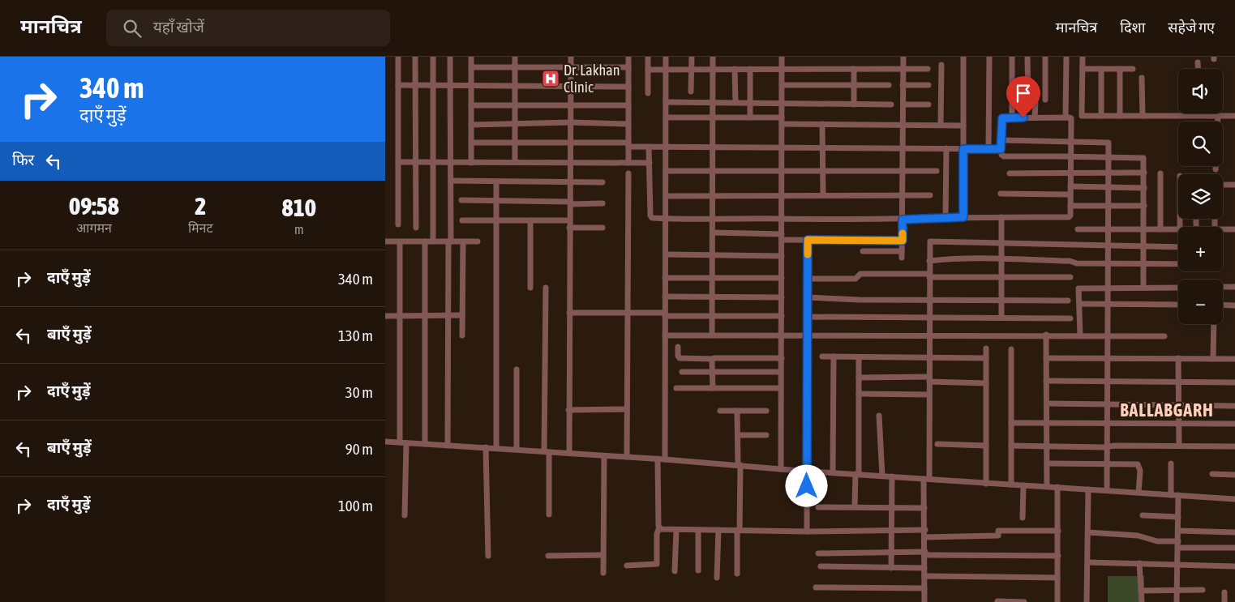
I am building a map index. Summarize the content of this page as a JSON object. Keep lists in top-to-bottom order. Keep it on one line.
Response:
{"districts":["BALLABGARH"],"places":{"hospital":["Dr. Lakhan Clinic"]},"page":{"header":"मानचित्र","search":"यहाँ खोजें","nav":["मानचित्र","दिशा","सहेजे गए"],"turn":["340 m","दाएँ मुड़ें"],"map_buttons":["+","−"],"then":"फिर","eta":["09:58","आगमन","2","मिनट","810","m"],"list":[{"name":"दाएँ मुड़ें","value":"340 m"},{"name":"बाएँ मुड़ें","value":"130 m"},{"name":"दाएँ मुड़ें","value":"30 m"},{"name":"बाएँ मुड़ें","value":"90 m"},{"name":"दाएँ मुड़ें","value":"100 m"}]}}
